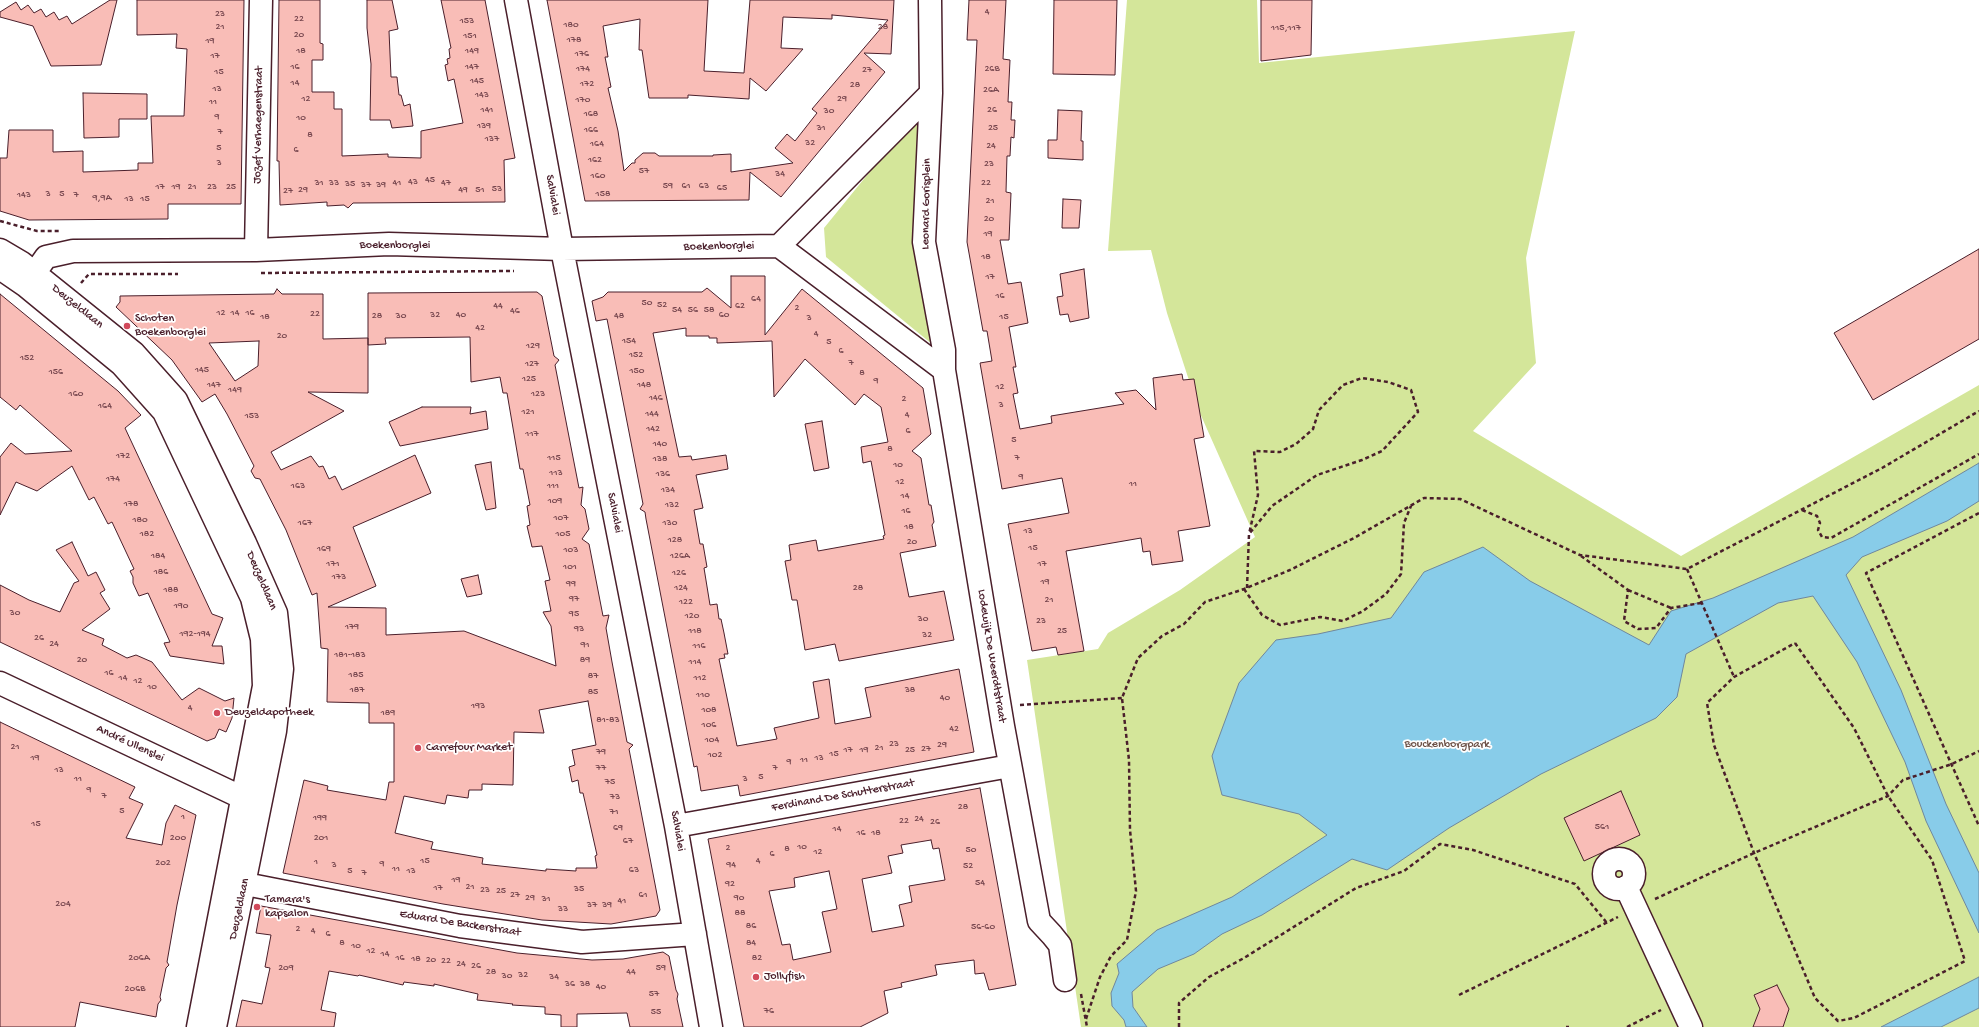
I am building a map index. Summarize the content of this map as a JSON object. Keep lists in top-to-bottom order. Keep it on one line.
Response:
{"streets":{"street":["Jozef Verhaegenstraat","Salvialei","Leonard Gorisplein","Boekenborglei","Deuzeldlaan","Lodewijk De Weerdtstraat","André Ullenslei","Ferdinand De Schutterstraat","Eduard De Backerstraat"]},"crossings":[["Jozef Verhaegenstraat","Boekenborglei"],["Salvialei","Boekenborglei"],["Salvialei","Ferdinand De Schutterstraat"],["Salvialei","Eduard De Backerstraat"],["Leonard Gorisplein","Lodewijk De Weerdtstraat"],["Boekenborglei","Deuzeldlaan"],["Deuzeldlaan","André Ullenslei"],["Deuzeldlaan","Eduard De Backerstraat"],["Lodewijk De Weerdtstraat","Ferdinand De Schutterstraat"]],"parks":["Bouckenborgpark"],"places":["Schoten Boekenborglei","Deuzeldapotheek","Carrefour Market","Tamara's kapsalon","Jollyfish"],"house_numbers":["4","23","22","153","180","21","28","115,117","20","151","178","19","18","149","176","17","16","147","174","26B","27","15","145","14","172","28","13","26A","143","12","29","170","11","141","26","30","168","9","10","139","31","25","166","7","8","137","32","164","24","5","6","162","3","23","57","34","160","45","43","31","33","41","47","22","35","37","39","59","61","63","17","19","21","23","25","65","53","29","49","51","27","3","5","158","143","7","9,9A","13","15","21","20","19","18","17","16","64","50","52","44","62","2","54","56","58","46","12","14","16","22","32","40","60","28","30","48","18","15","3","42","4","20","154","5","129","6","152","152","7","127","145","150","156","8","125","9","147","148","12","149","160","123","146","2","3","164","121","144","4","153","142","6","117","5","140","8","172","115","7","138","10","113","136","9","174","12","11","163","111","134","14","109","178","132","16","107","180","167","130","18","13","182","105","128","20","15","169","103","184","126A","171","17","101","186","126","173","19","99","124","28","188","97","21","122","190","30","95","120","30","23","179","93","118","25","192-194","32","26","24","91","116","181-183","20","89","114","16","185","87","14","112","12","10","187","38","85","110","40","193","4","108","189","81-83","106","42","104","23","29","21","21","27","17","19","25","79","15","102","19","13","11","9","77","7","13","5","11","3","75","9","7","73","28","5","71","1","199","24","22","26","15","561","69","14","16","18","200","201","67","10","2","8","50","12","6","15","4","1","202","9","3","94","52","11","63","5","13","7","19","54","92","21","17","35","23","25","27","61","29","90","31","41","204","37","39","33","88","86","56-60","2","4","6","8","84","10","12","14","206A","16","82","18","20","22","24","26","209","59","28","44","32","30","34","36","38","40","206B","57","76","55"]}
